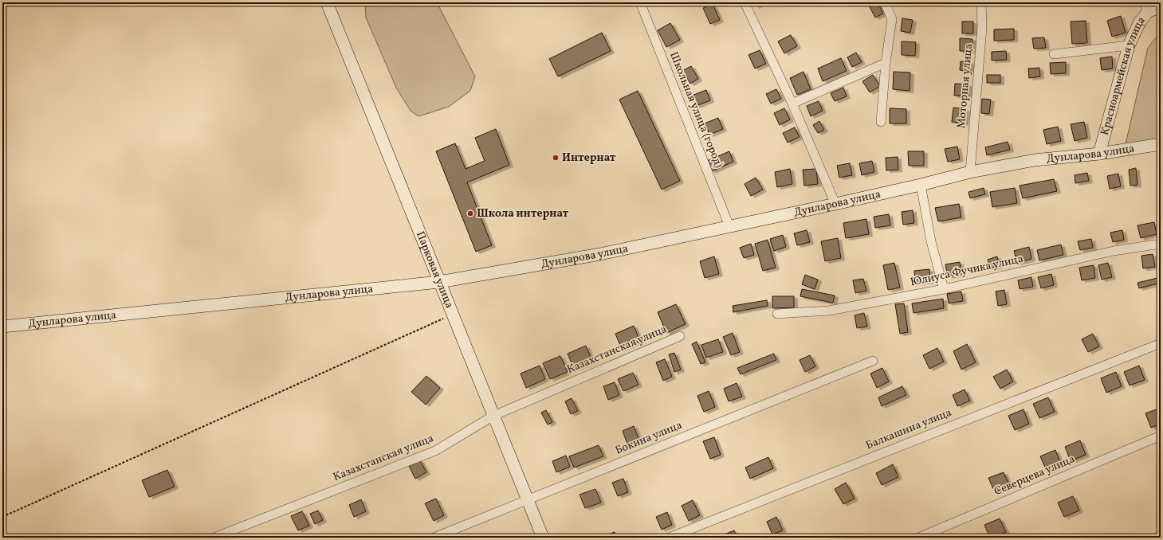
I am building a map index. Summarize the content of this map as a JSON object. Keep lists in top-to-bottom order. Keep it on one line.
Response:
{"streets":{"street":["Красноармейская улица","Моторная улица","Школьная улица (город)","Дунларова улица","Парковая улица","Юлиуса Фучика улица","Казахстанская улица","Балкашина улица","Бокина улица","Северцева улица"]},"crossings":[["Красноармейская улица","Дунларова улица"],["Моторная улица","Дунларова улица"],["Школьная улица (город)","Дунларова улица"],["Дунларова улица","Парковая улица"],["Парковая улица","Казахстанская улица"],["Парковая улица","Бокина улица"]],"places":["Интернат","Школа интернат"]}
